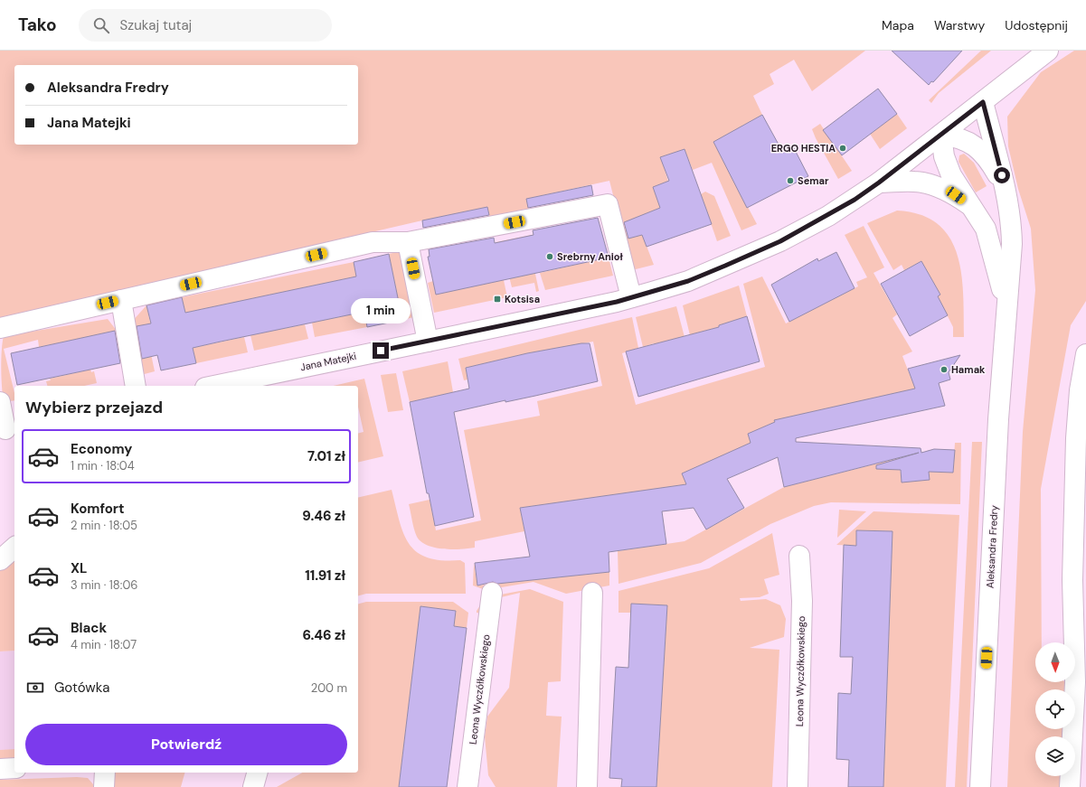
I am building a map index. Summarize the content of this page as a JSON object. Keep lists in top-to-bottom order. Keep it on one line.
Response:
{"streets":{"street":["Jana Matejki","Aleksandra Fredry","Leona Wyczółkowskiego"]},"crossings":[["Jana Matejki","Aleksandra Fredry"]],"places":{"other":["ERGO HESTIA","Semar","Srebrny Anioł","Hamak"],"transit":["Kotsisa"]},"north":"bottom","page":{"header":"Tako","search":"Szukaj tutaj","nav":["Mapa","Warstwy","Udostępnij"],"banner":["Aleksandra Fredry","Jana Matejki"],"bubble":"1 min","heading":"Wybierz przejazd","list":[{"name":"Economy","note":"1 min · 18:04","value":"7.01 zł"},{"name":"Komfort","note":"2 min · 18:05","value":"9.46 zł"},{"name":"XL","note":"3 min · 18:06","value":"11.91 zł"},{"name":"Black","note":"4 min · 18:07","value":"6.46 zł"}],"pay":["Gotówka","200 m"],"buttons":"Potwierdź"}}
